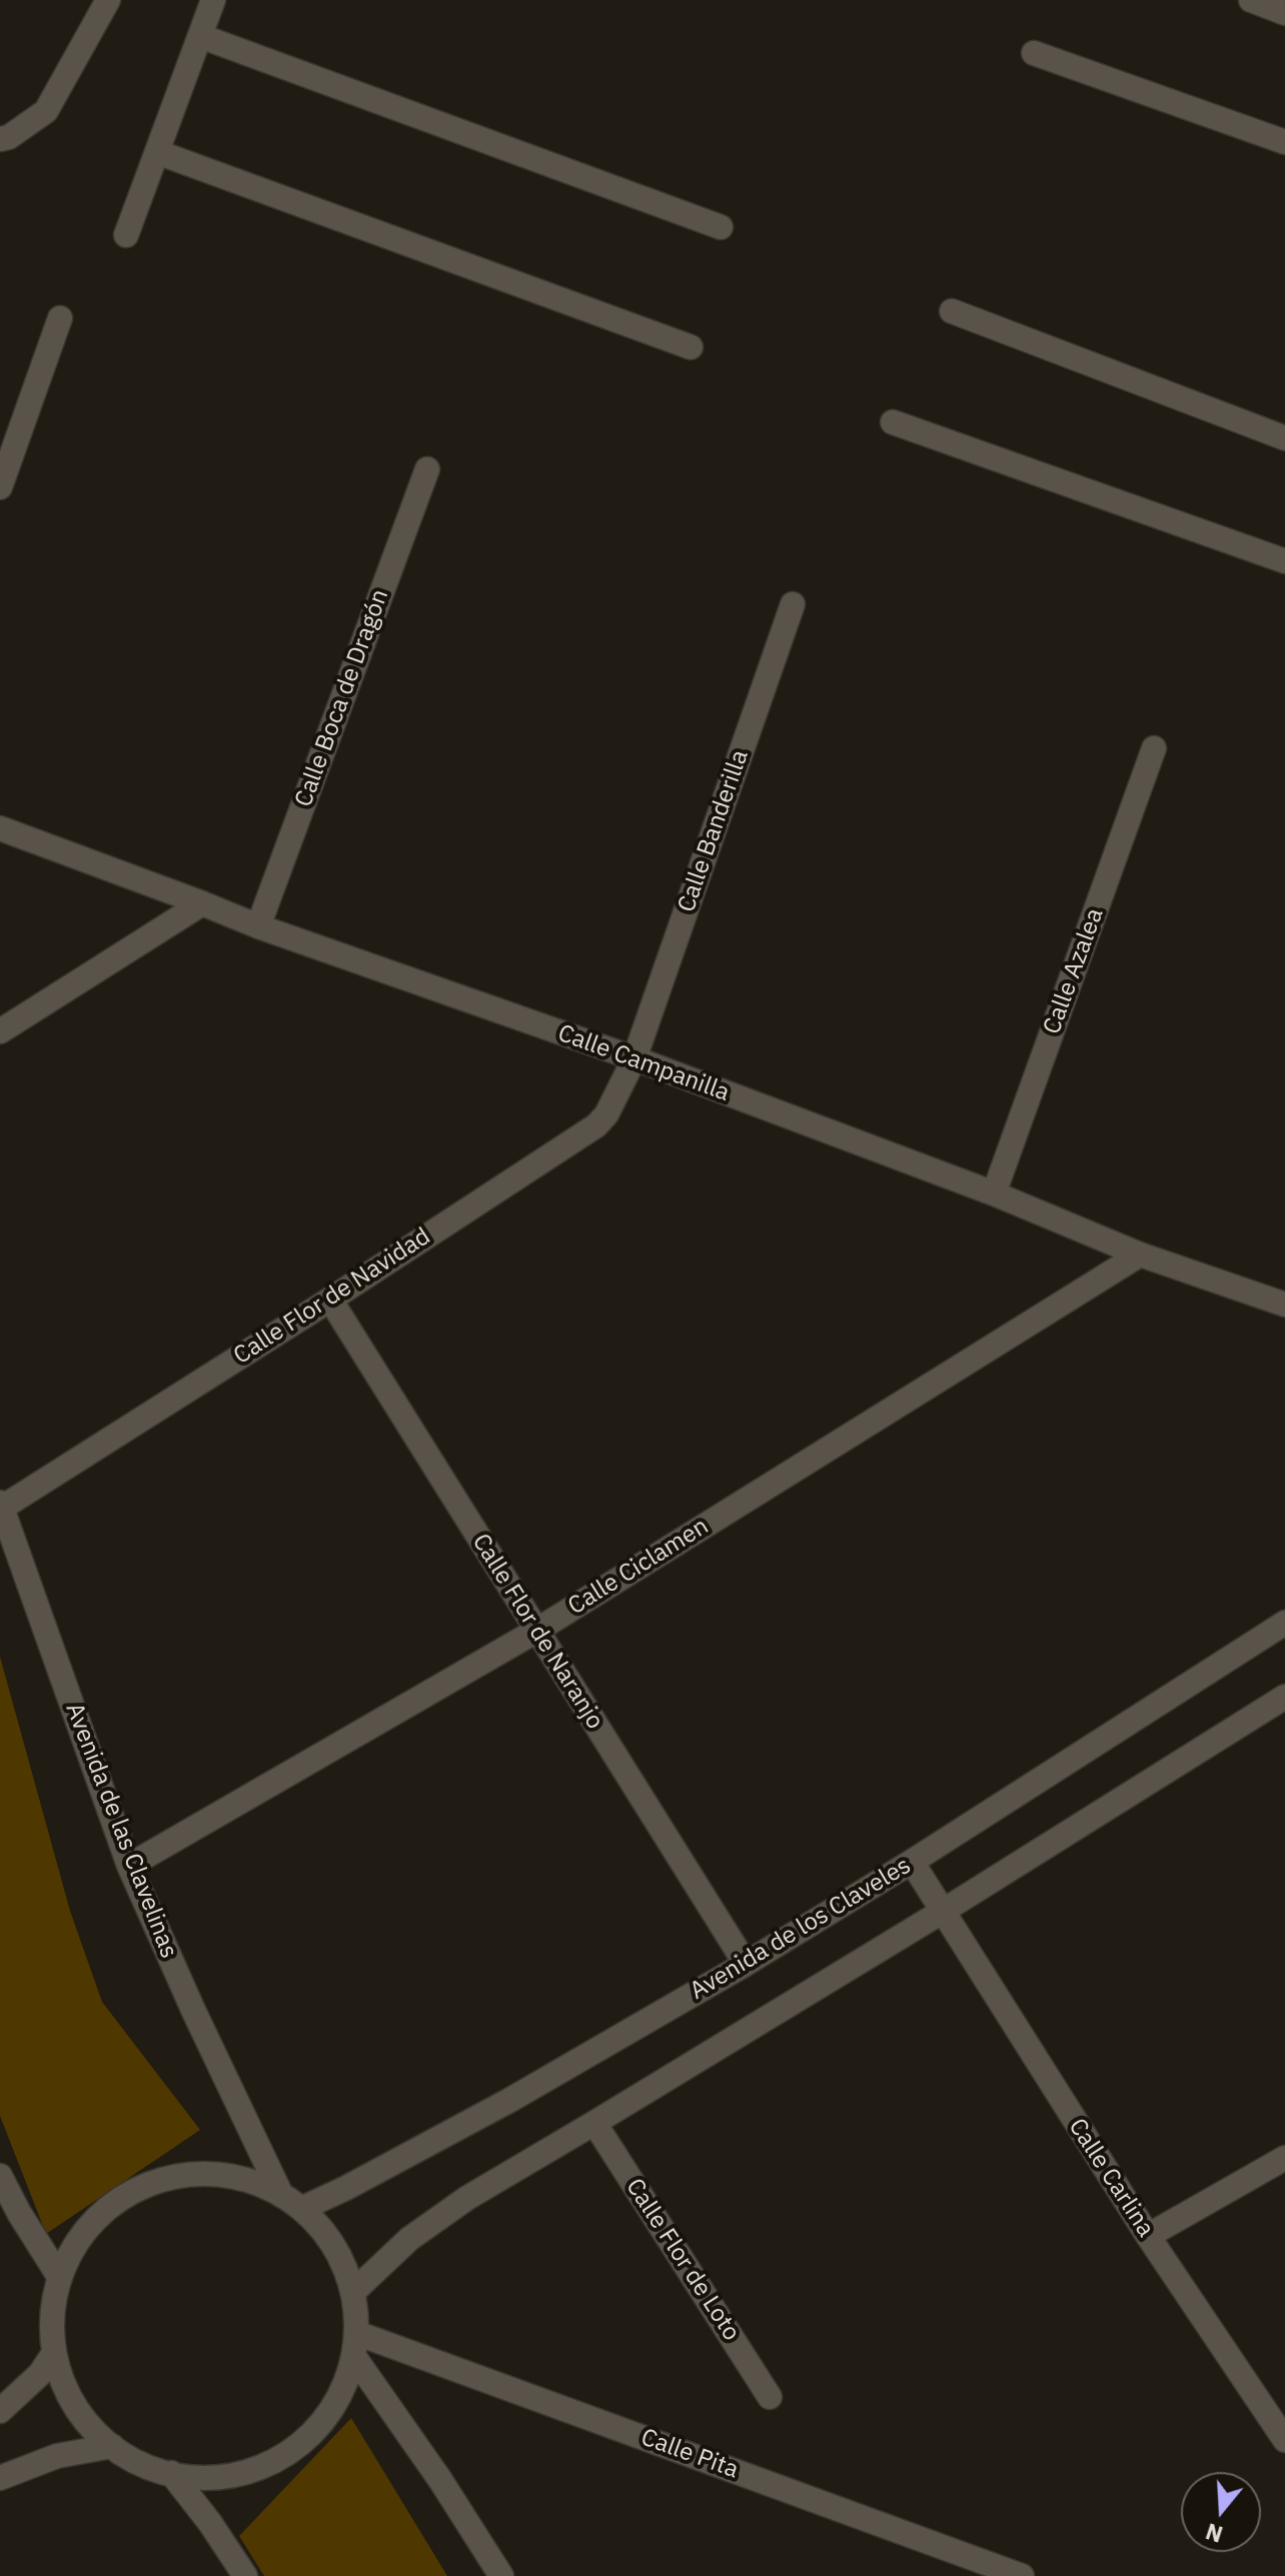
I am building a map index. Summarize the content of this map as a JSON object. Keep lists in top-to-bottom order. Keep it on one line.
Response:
{"streets":{"street":["Calle Boca de Dragón","Calle Banderilla","Calle Azalea","Calle Campanilla","Calle Flor de Navidad","Calle Ciclamen","Calle Flor de Naranjo","Avenida de las Clavelinas","Avenida de los Claveles","Calle Carlina","Calle Flor de Loto","Calle Pita"]},"crossings":[["Calle Boca de Dragón","Calle Campanilla"],["Calle Banderilla","Calle Campanilla"],["Calle Banderilla","Calle Flor de Navidad"],["Calle Azalea","Calle Campanilla"],["Calle Campanilla","Calle Flor de Navidad"],["Calle Campanilla","Calle Ciclamen"],["Calle Flor de Navidad","Calle Flor de Naranjo"],["Calle Flor de Navidad","Avenida de las Clavelinas"],["Calle Ciclamen","Calle Flor de Naranjo"],["Calle Ciclamen","Avenida de las Clavelinas"],["Calle Flor de Naranjo","Avenida de los Claveles"],["Avenida de los Claveles","Calle Carlina"]],"north":"bottom"}
